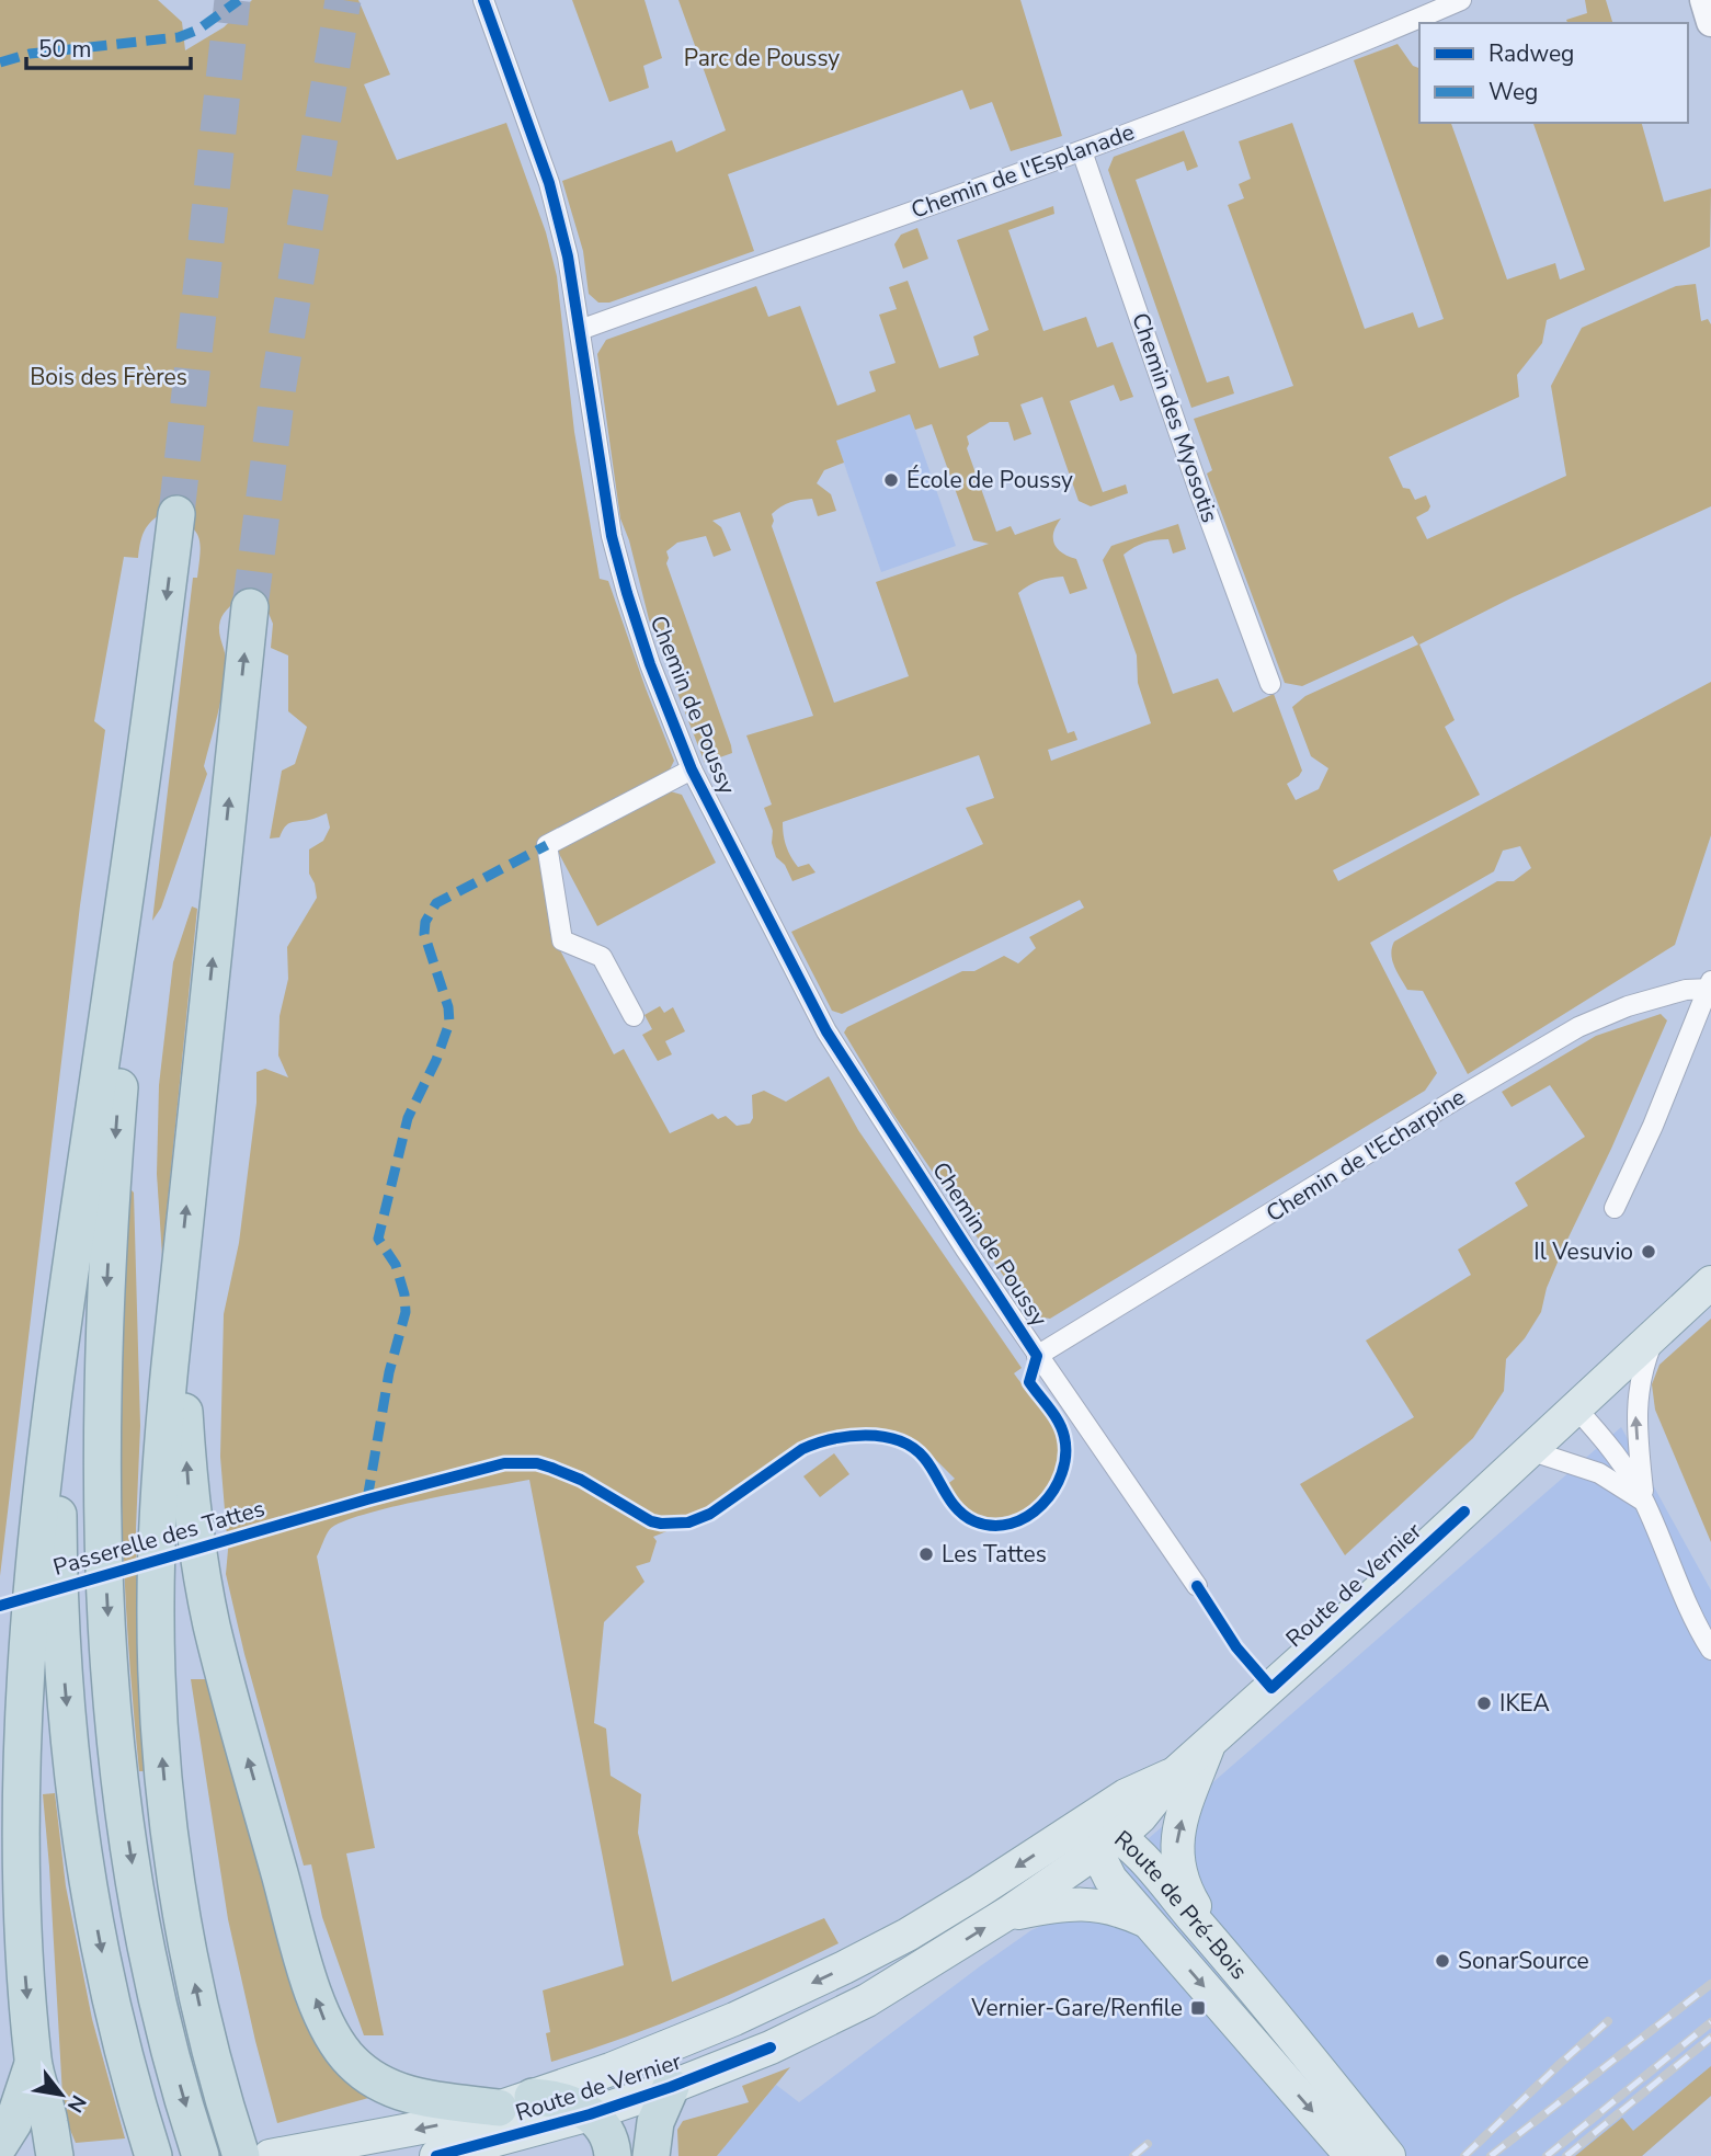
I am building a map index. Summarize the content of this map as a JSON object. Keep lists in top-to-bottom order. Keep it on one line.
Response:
{"streets":{"main road":["Route de Vernier","Route de Pré-Bois"],"street":["Chemin de l'Esplanade","Chemin des Myosotis","Chemin de Poussy","Chemin de l'Echarpine"],"cycle path":["Passerelle des Tattes"]},"crossings":[["Chemin de l'Esplanade","Chemin des Myosotis"],["Chemin de l'Esplanade","Chemin de Poussy"],["Chemin de Poussy","Chemin de l'Echarpine"],["Route de Vernier","Route de Pré-Bois"]],"parks":["Parc de Poussy","Bois des Frères"],"places":{"other":["École de Poussy","Il Vesuvio","Les Tattes","IKEA","SonarSource"],"transit":["Vernier-Gare/Renfile"]},"legend":["Radweg","Weg"],"scale_bar":"50 m","north":"bottom right"}
